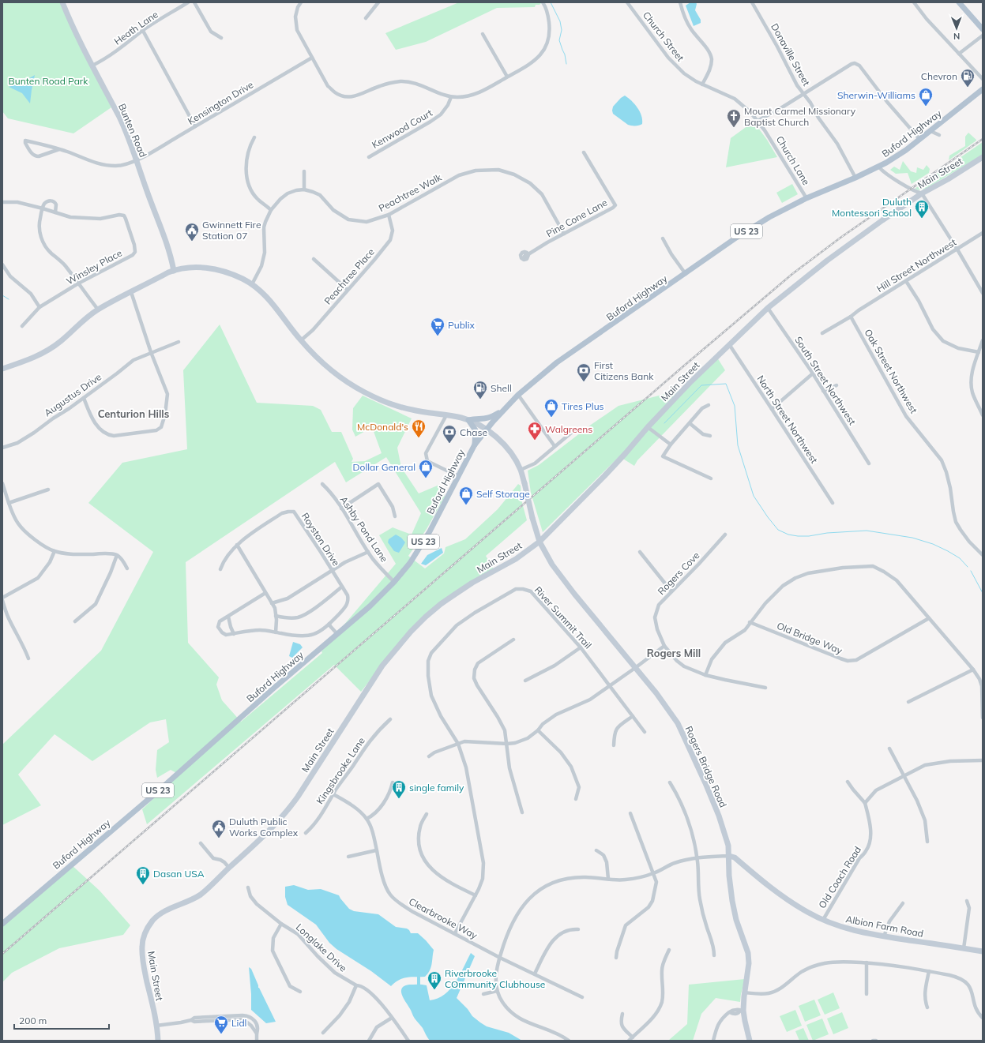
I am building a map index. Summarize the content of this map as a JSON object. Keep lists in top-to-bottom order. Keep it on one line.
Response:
{"streets":{"main road":["Buford Highway","US 23"],"street":["Heath Lane","Church Street","Donaville Street","Kensington Drive","Kenwood Court","Bunten Road","Church Lane","Main Street","Peachtree Walk","Pine Cone Lane","Hill Street Northwest","Winsley Place","Peachtree Place","Oak Street Northwest","South Street Northwest","Augustus Drive","North Street Northwest","Ashby Pond Lane","Royston Drive","Rogers Cove","River Summit Trail","Old Bridge Way","Rogers Bridge Road","Kingsbrooke Lane","Old Coach Road","Clearbrooke Way","Albion Farm Road","Longlake Drive"]},"crossings":[["Heath Lane","Bunten Road"],["Church Street","Church Lane"],["Donaville Street","Buford Highway"],["Kensington Drive","Bunten Road"],["Buford Highway","Church Lane"],["Buford Highway","Ashby Pond Lane"],["Buford Highway","Rogers Bridge Road"],["Main Street","South Street Northwest"],["Main Street","North Street Northwest"],["Main Street","Rogers Bridge Road"],["Peachtree Walk","Pine Cone Lane"],["Peachtree Walk","Peachtree Place"],["Hill Street Northwest","Oak Street Northwest"],["River Summit Trail","Clearbrooke Way"],["Rogers Bridge Road","Albion Farm Road"],["Kingsbrooke Lane","Clearbrooke Way"],["Old Coach Road","Albion Farm Road"]],"districts":["Centurion Hills","Rogers Mill"],"parks":["Bunten Road Park"],"places":{"fuel station":["Chevron","Shell"],"shop":["Sherwin-Williams","Tires Plus","Dollar General","Self Storage"],"church":["Mount Carmel Missionary Baptist Church"],"building":["Duluth Montessori School","single family","Dasan USA","Riverbrooke COmmunity Clubhouse"],"public building":["Gwinnett Fire Station 07","Duluth Public Works Complex"],"supermarket":["Publix","Lidl"],"bank":["First Citizens Bank","Chase"],"restaurant":["McDonald's"],"pharmacy":["Walgreens"]},"scale_bar":"200 m","north":"bottom"}
